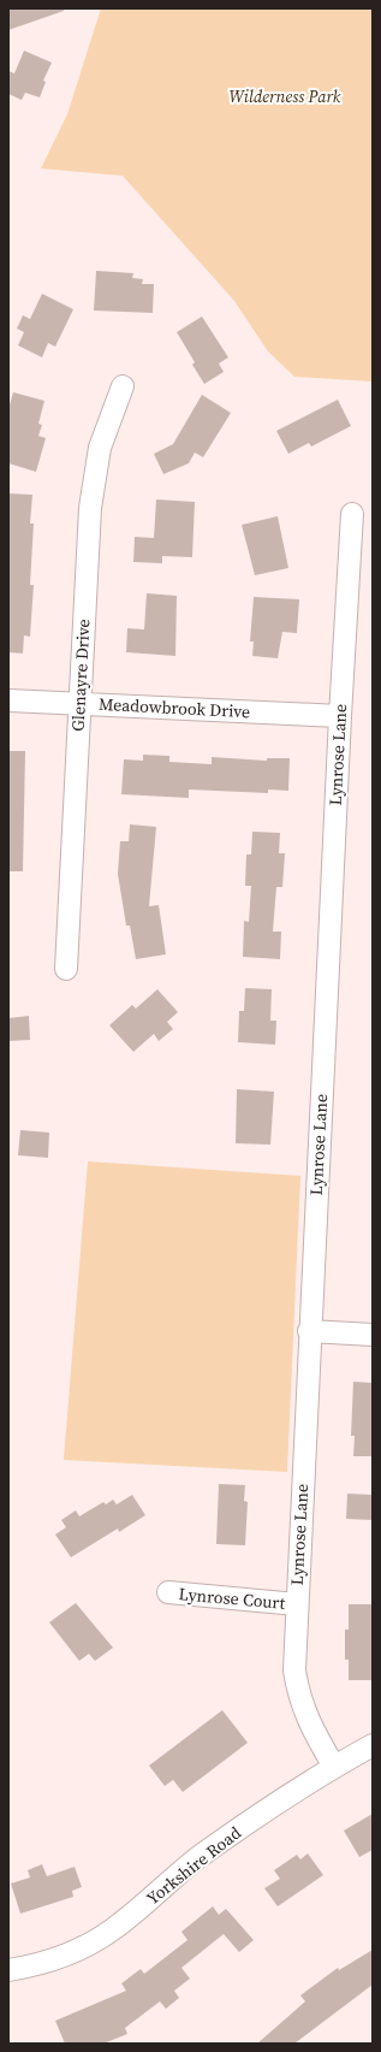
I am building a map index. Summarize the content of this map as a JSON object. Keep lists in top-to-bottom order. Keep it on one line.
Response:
{"streets":{"street":["Glenayre Drive","Meadowbrook Drive","Lynrose Lane","Lynrose Court","Yorkshire Road"]},"crossings":[["Glenayre Drive","Meadowbrook Drive"],["Meadowbrook Drive","Lynrose Lane"],["Lynrose Lane","Lynrose Court"],["Lynrose Lane","Yorkshire Road"]],"parks":["Wilderness Park"]}
